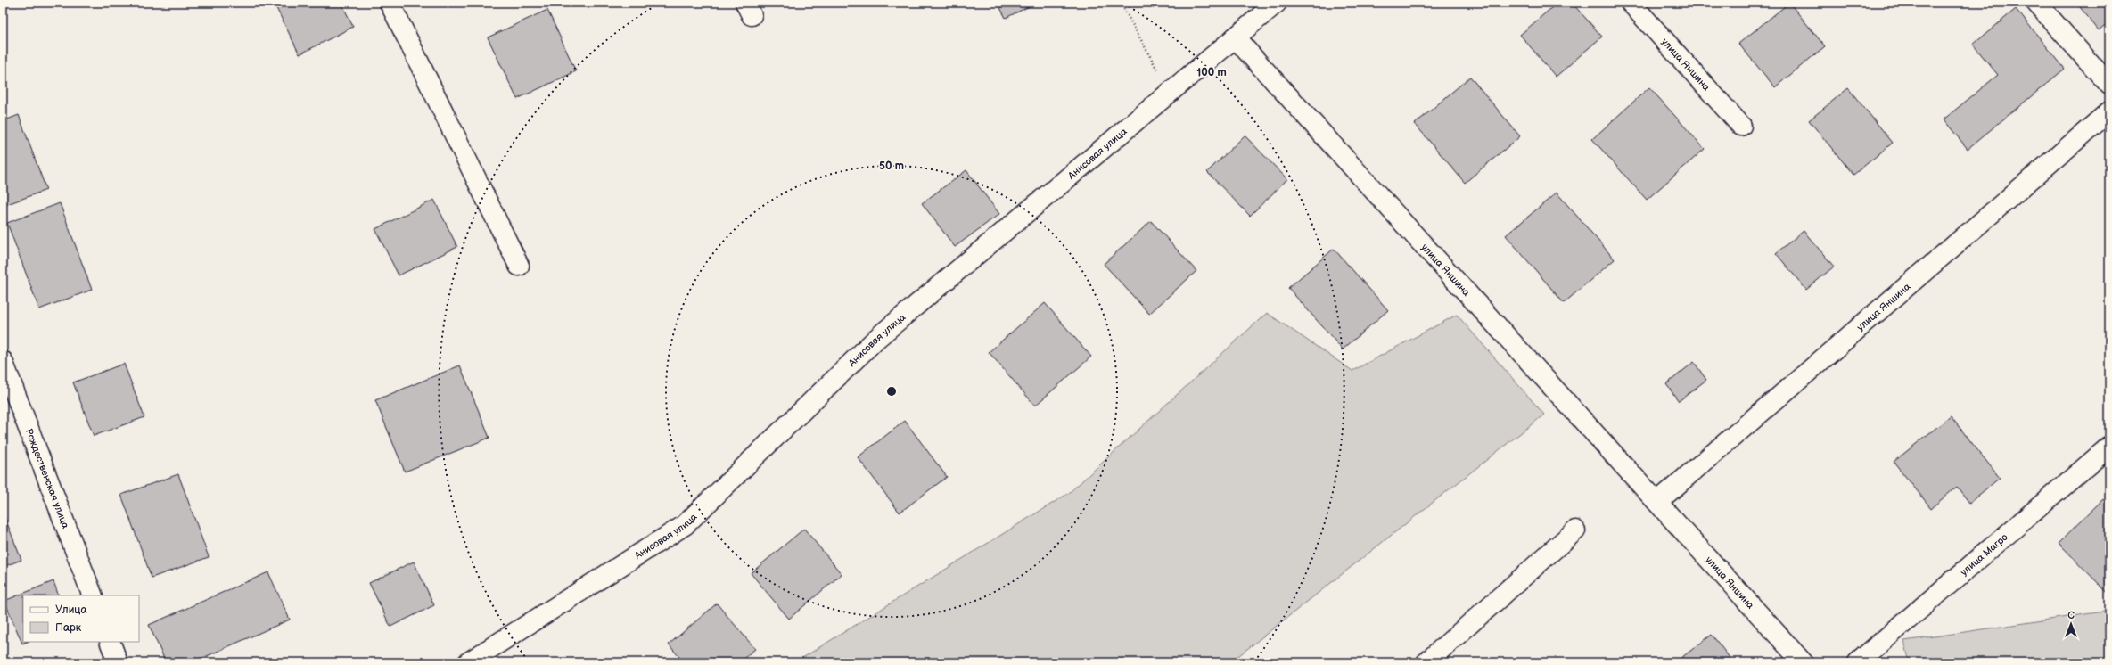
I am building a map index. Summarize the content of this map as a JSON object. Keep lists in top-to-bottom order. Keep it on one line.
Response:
{"streets":{"street":["улица Яншина","Анисовая улица","Рождественская улица","улица Магро"]},"crossings":[["улица Яншина","Анисовая улица"]],"legend":["Улица","Парк"],"north":"top","rings":["100 m","50 m"]}
